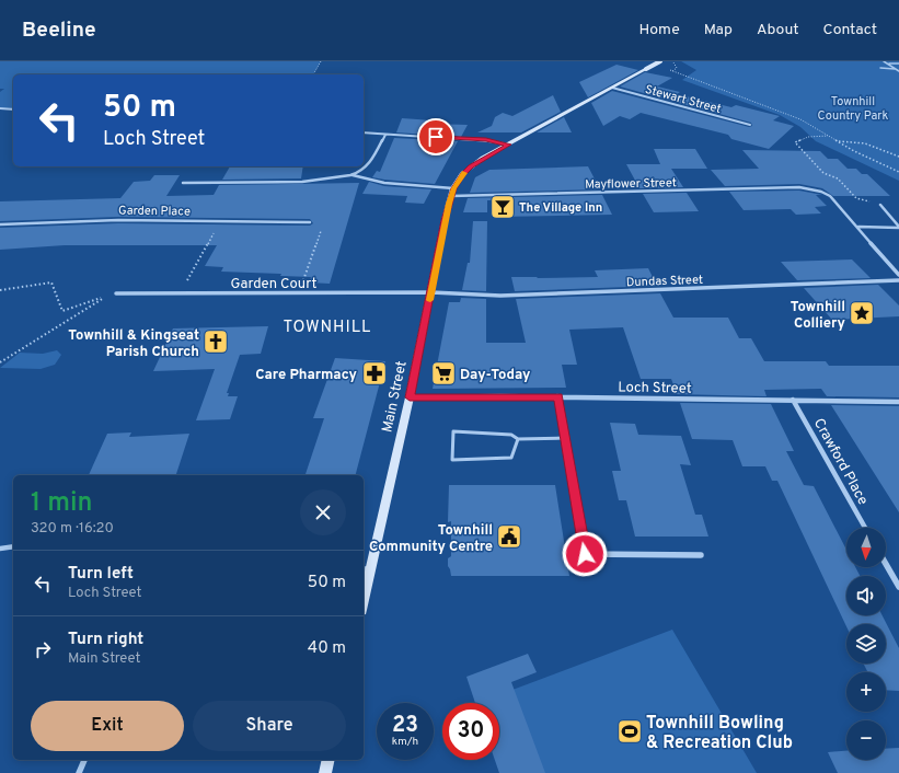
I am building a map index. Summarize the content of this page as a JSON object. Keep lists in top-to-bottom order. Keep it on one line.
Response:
{"streets":{"street":["Stewart Street","Mayflower Street","Garden Place","Dundas Street","Garden Court","Loch Street","Main Street","Crawford Place"]},"crossings":[["Stewart Street","Main Street"],["Mayflower Street","Main Street"],["Dundas Street","Garden Court"],["Dundas Street","Main Street"],["Garden Court","Main Street"],["Loch Street","Main Street"],["Loch Street","Crawford Place"]],"districts":["TOWNHILL"],"parks":["Townhill Country Park"],"places":{"bar":["The Village Inn"],"place":["Townhill Colliery"],"church":["Townhill & Kingseat Parish Church"],"pharmacy":["Care Pharmacy"],"supermarket":["Day-Today"],"public building":["Townhill Community Centre"],"sports":["Townhill Bowling & Recreation Club"]},"north":"bottom","page":{"header":"Beeline","nav":["Home","Map","About","Contact"],"turn":["50 m","Loch Street"],"heading":["1 min","320 m · 16:20"],"map_buttons":["+","−"],"list":[{"name":"Turn left","note":"Loch Street","value":"50 m"},{"name":"Turn right","note":"Main Street","value":"40 m"}],"buttons":["Exit","Share"],"speed":"23 km/h","limit":"30"}}
